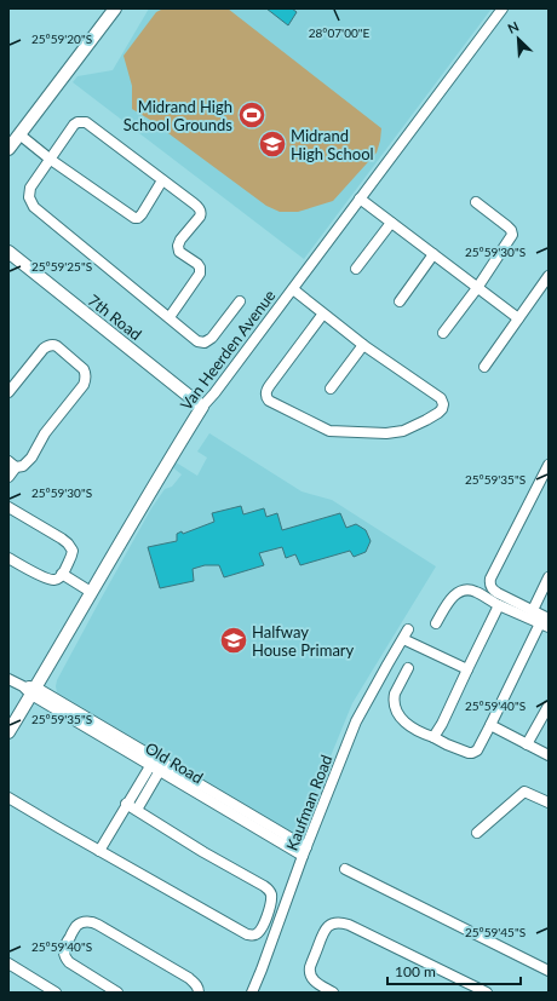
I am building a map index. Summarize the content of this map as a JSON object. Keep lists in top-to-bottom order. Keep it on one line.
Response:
{"streets":{"street":["7th Road","Van Heerden Avenue","Old Road","Kaufman Road"]},"crossings":[["7th Road","Van Heerden Avenue"],["Van Heerden Avenue","Old Road"],["Old Road","Kaufman Road"]],"places":{"sports":["Midrand High School Grounds"],"school or university":["Midrand High School","Halfway House Primary"]},"scale_bar":"100 m","north":"top left","coordinates":["28°07'00\"E","25°59'20\"S","25°59'30\"S","25°59'25\"S","25°59'35\"S","25°59'40\"S","25°59'45\"S"]}
